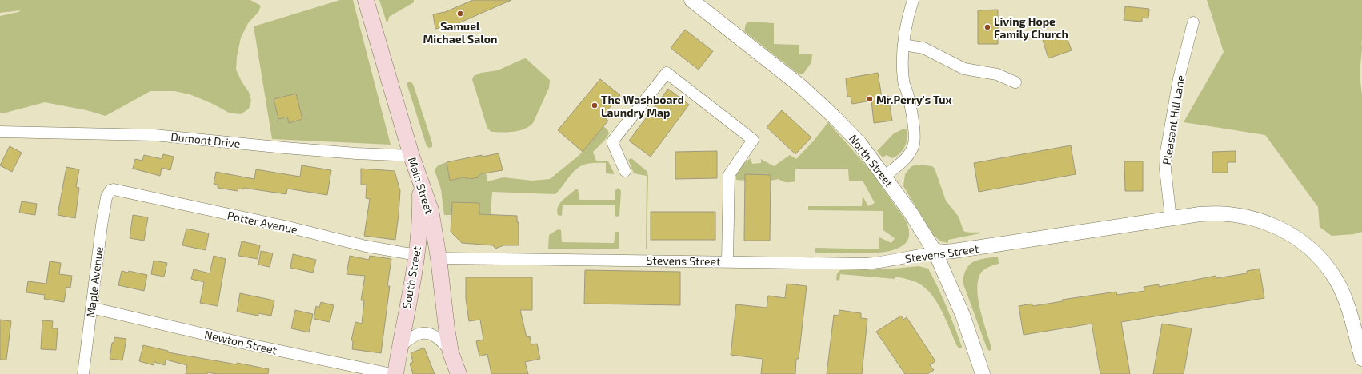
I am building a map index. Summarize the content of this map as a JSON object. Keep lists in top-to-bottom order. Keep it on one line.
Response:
{"streets":{"main road":["Main Street","South Street"],"street":["Pleasant Hill Lane","Dumont Drive","North Street","Potter Avenue","Stevens Street","Maple Avenue","Newton Street"]},"crossings":[["Pleasant Hill Lane","Stevens Street"],["Dumont Drive","Main Street"],["North Street","Stevens Street"],["Main Street","Stevens Street"],["Main Street","South Street"],["Potter Avenue","South Street"],["Potter Avenue","Maple Avenue"],["Maple Avenue","Newton Street"]],"places":["Samuel Michael Salon","Living Hope Family Church","Mr.Perry's Tux","The Washboard Laundry Map"]}
